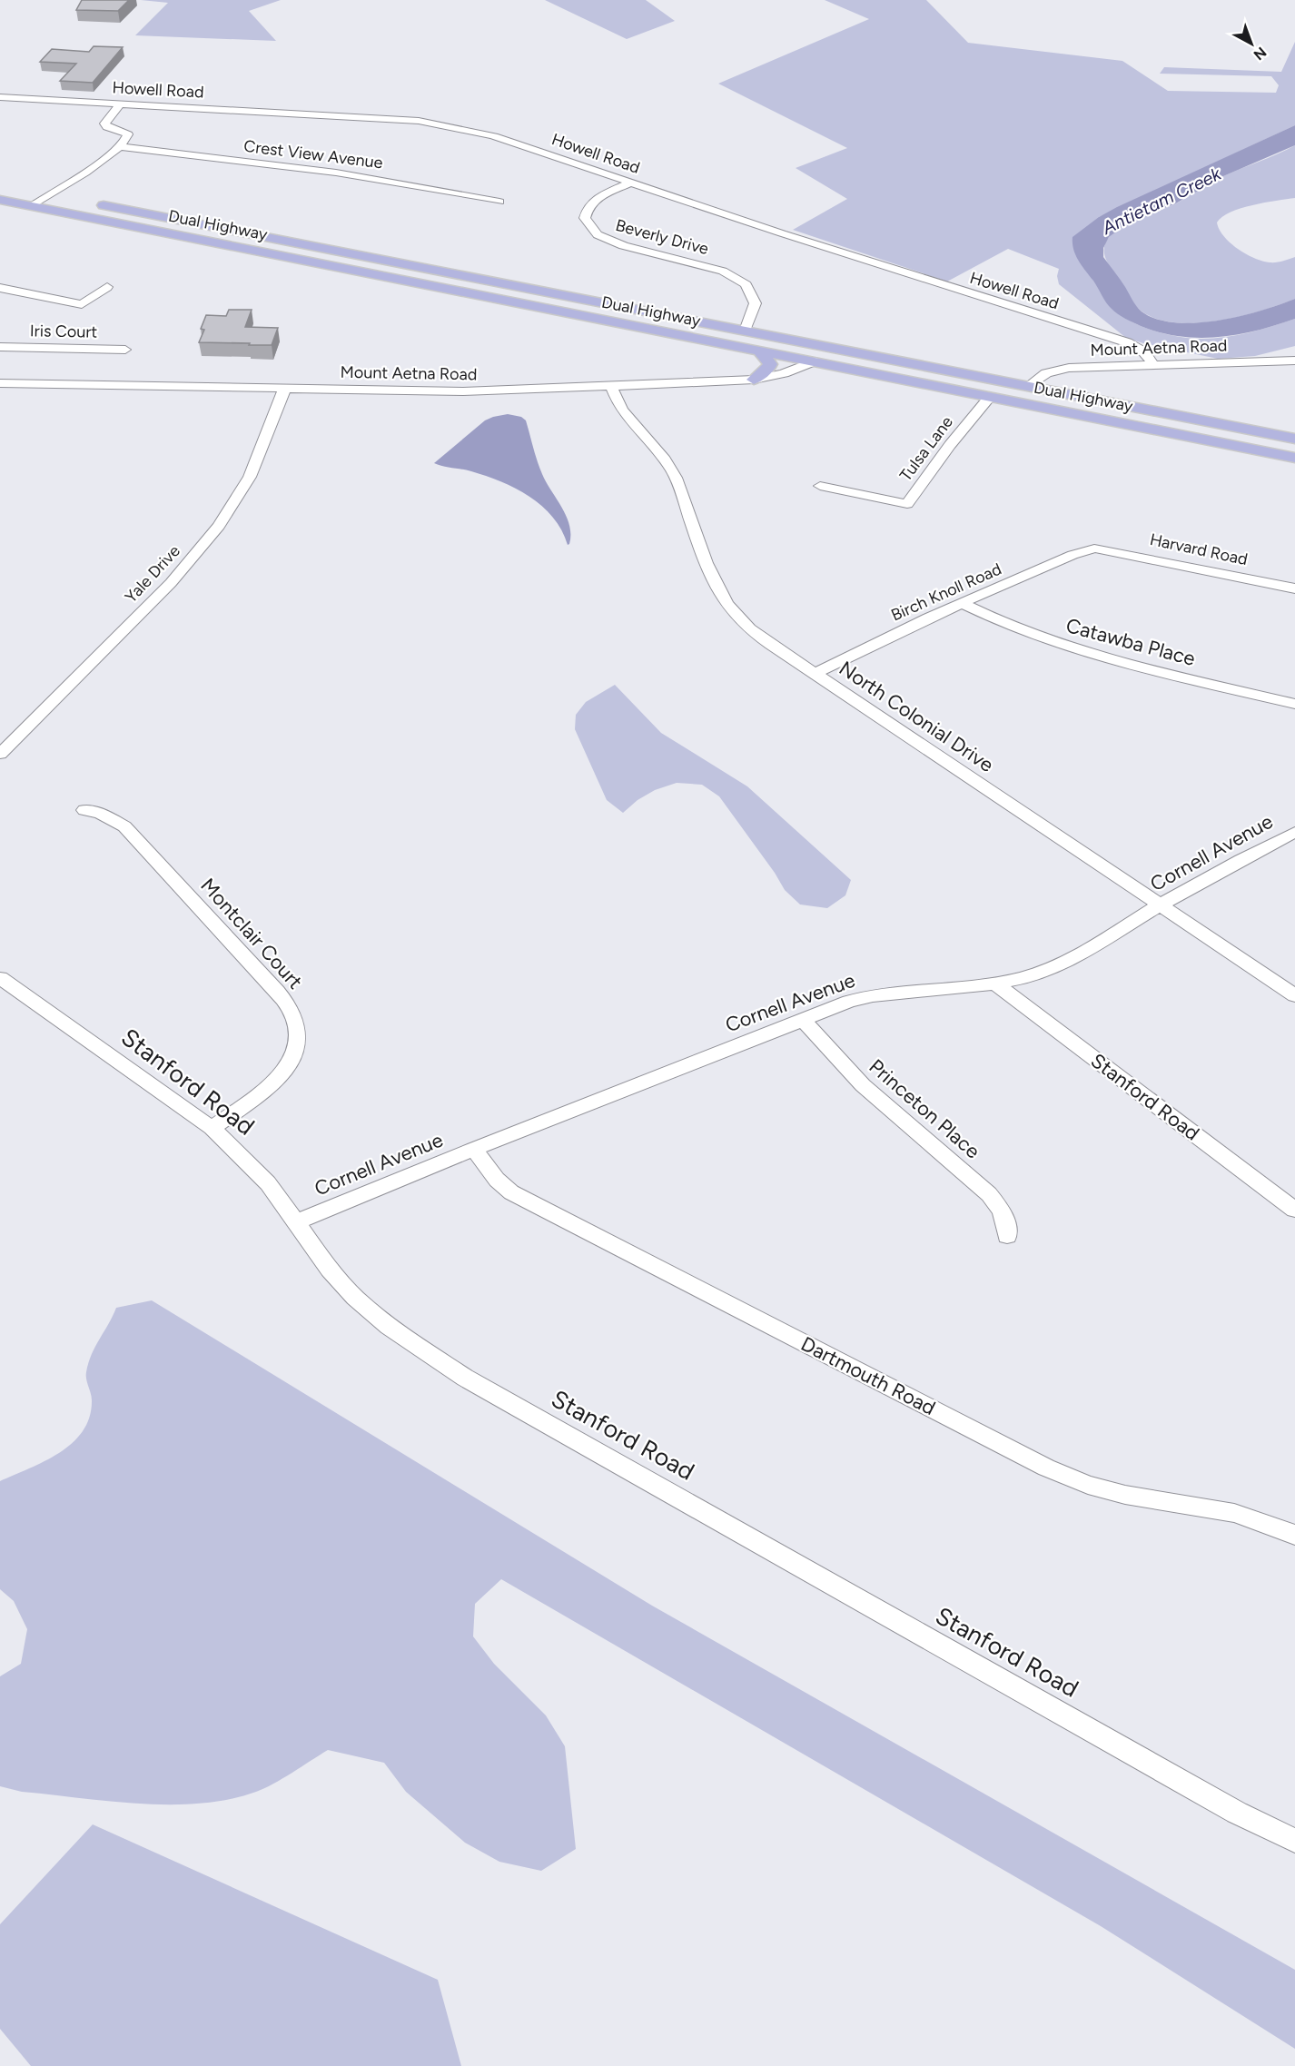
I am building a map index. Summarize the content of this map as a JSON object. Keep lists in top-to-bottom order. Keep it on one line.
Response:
{"streets":{"main road":["Dual Highway"],"street":["Howell Road","Crest View Avenue","Beverly Drive","Iris Court","Mount Aetna Road","Tulsa Lane","Harvard Road","Yale Drive","Birch Knoll Road","Catawba Place","North Colonial Drive","Cornell Avenue","Montclair Court","Stanford Road","Princeton Place","Dartmouth Road"]},"crossings":[["Howell Road","Beverly Drive"],["Howell Road","Mount Aetna Road"],["Dual Highway","Beverly Drive"],["Dual Highway","Mount Aetna Road"],["Dual Highway","Tulsa Lane"],["Mount Aetna Road","Yale Drive"],["Mount Aetna Road","North Colonial Drive"],["Harvard Road","Birch Knoll Road"],["Birch Knoll Road","Catawba Place"],["Birch Knoll Road","North Colonial Drive"],["North Colonial Drive","Cornell Avenue"],["Cornell Avenue","Stanford Road"],["Cornell Avenue","Princeton Place"],["Cornell Avenue","Dartmouth Road"],["Montclair Court","Stanford Road"]],"water":["Antietam Creek"],"north":"bottom right"}
